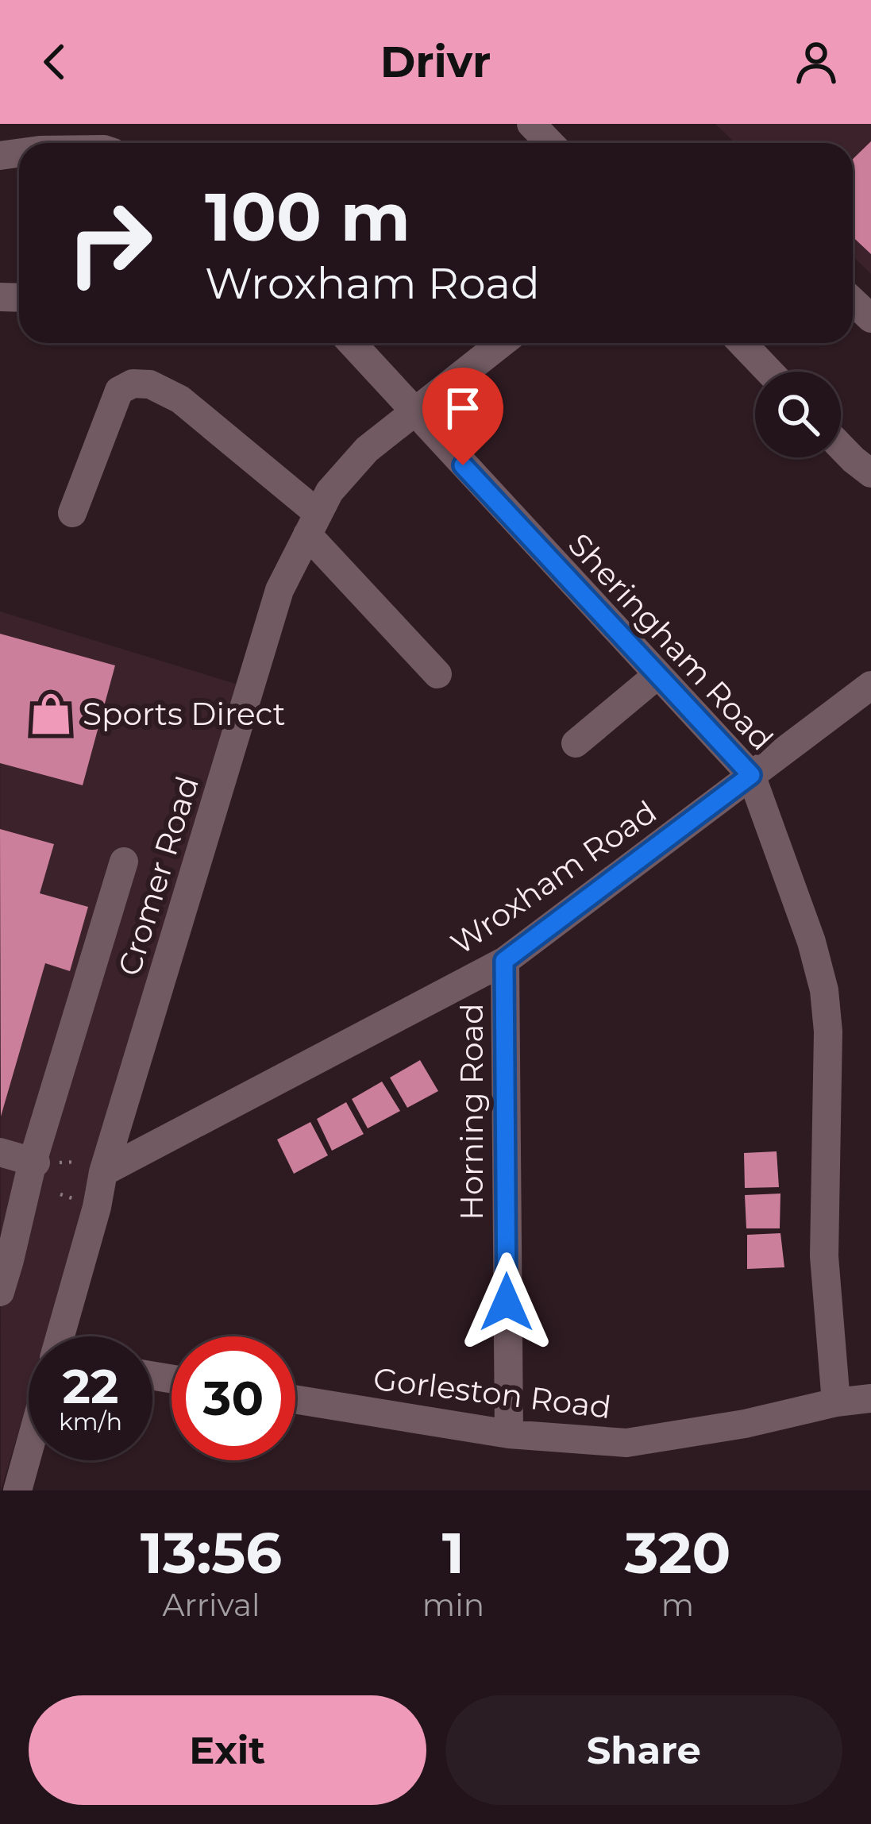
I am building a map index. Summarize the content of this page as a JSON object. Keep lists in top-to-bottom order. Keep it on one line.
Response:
{"streets":{"street":["Sheringham Road","Cromer Road","Wroxham Road","Horning Road","Gorleston Road"]},"crossings":[["Sheringham Road","Cromer Road"],["Sheringham Road","Wroxham Road"],["Sheringham Road","Gorleston Road"],["Cromer Road","Wroxham Road"],["Wroxham Road","Horning Road"],["Horning Road","Gorleston Road"]],"places":{"shop":["Sports Direct"]},"page":{"header":"Drivr","turn":["100 m","Wroxham Road"],"speed":"22 km/h","limit":"30","eta":["13:56","Arrival","1","min","320","m"],"buttons":["Exit","Share"]}}
